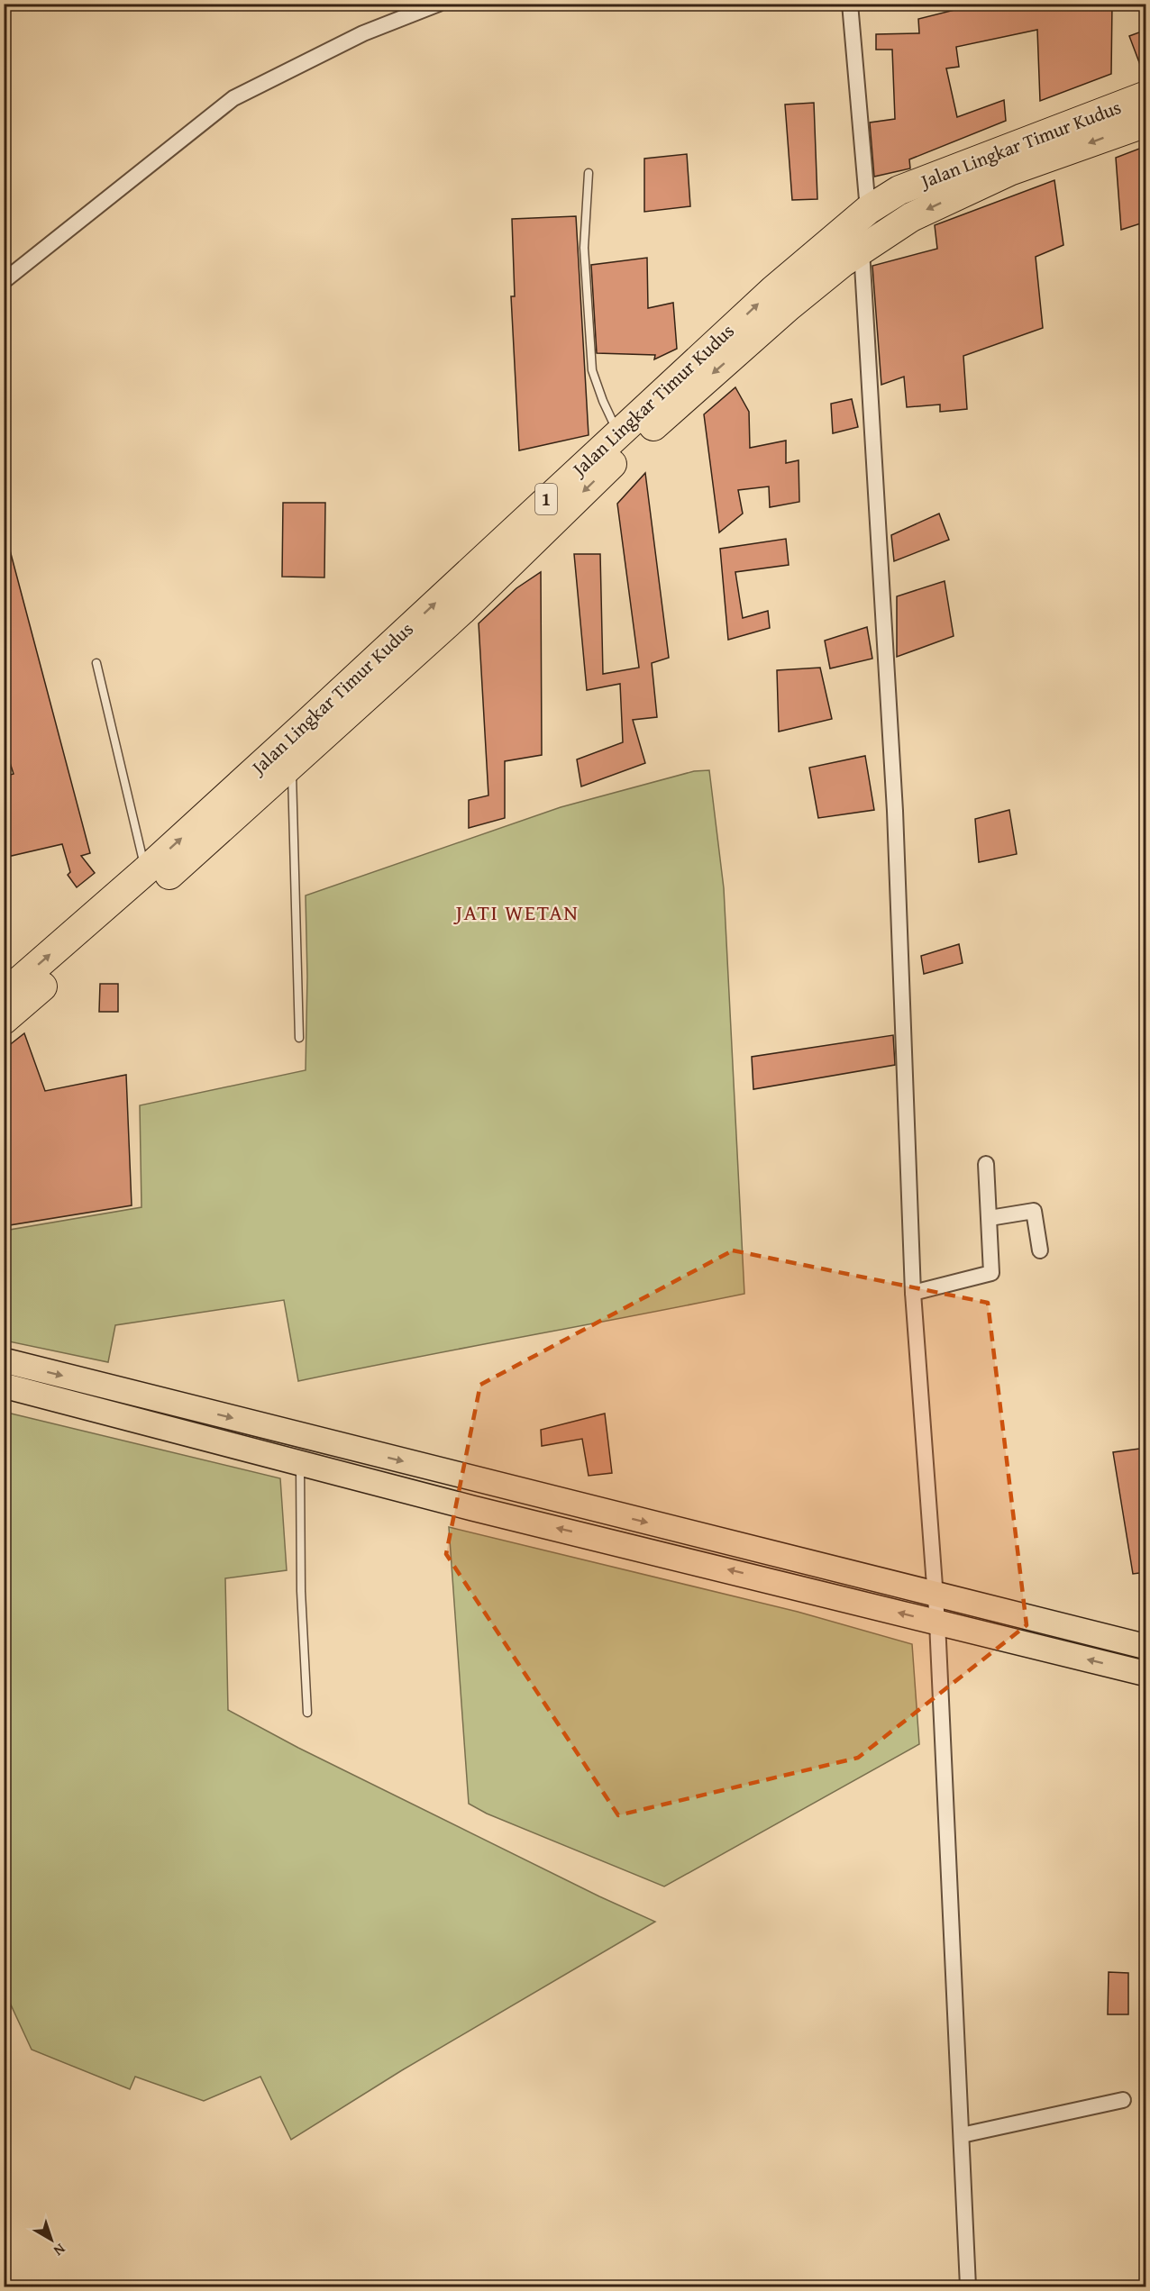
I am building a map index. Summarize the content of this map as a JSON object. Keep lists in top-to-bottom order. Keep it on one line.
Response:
{"streets":{"highway":["Jalan Lingkar Timur Kudus","1"]},"districts":["JATI WETAN"],"north":"bottom right"}
